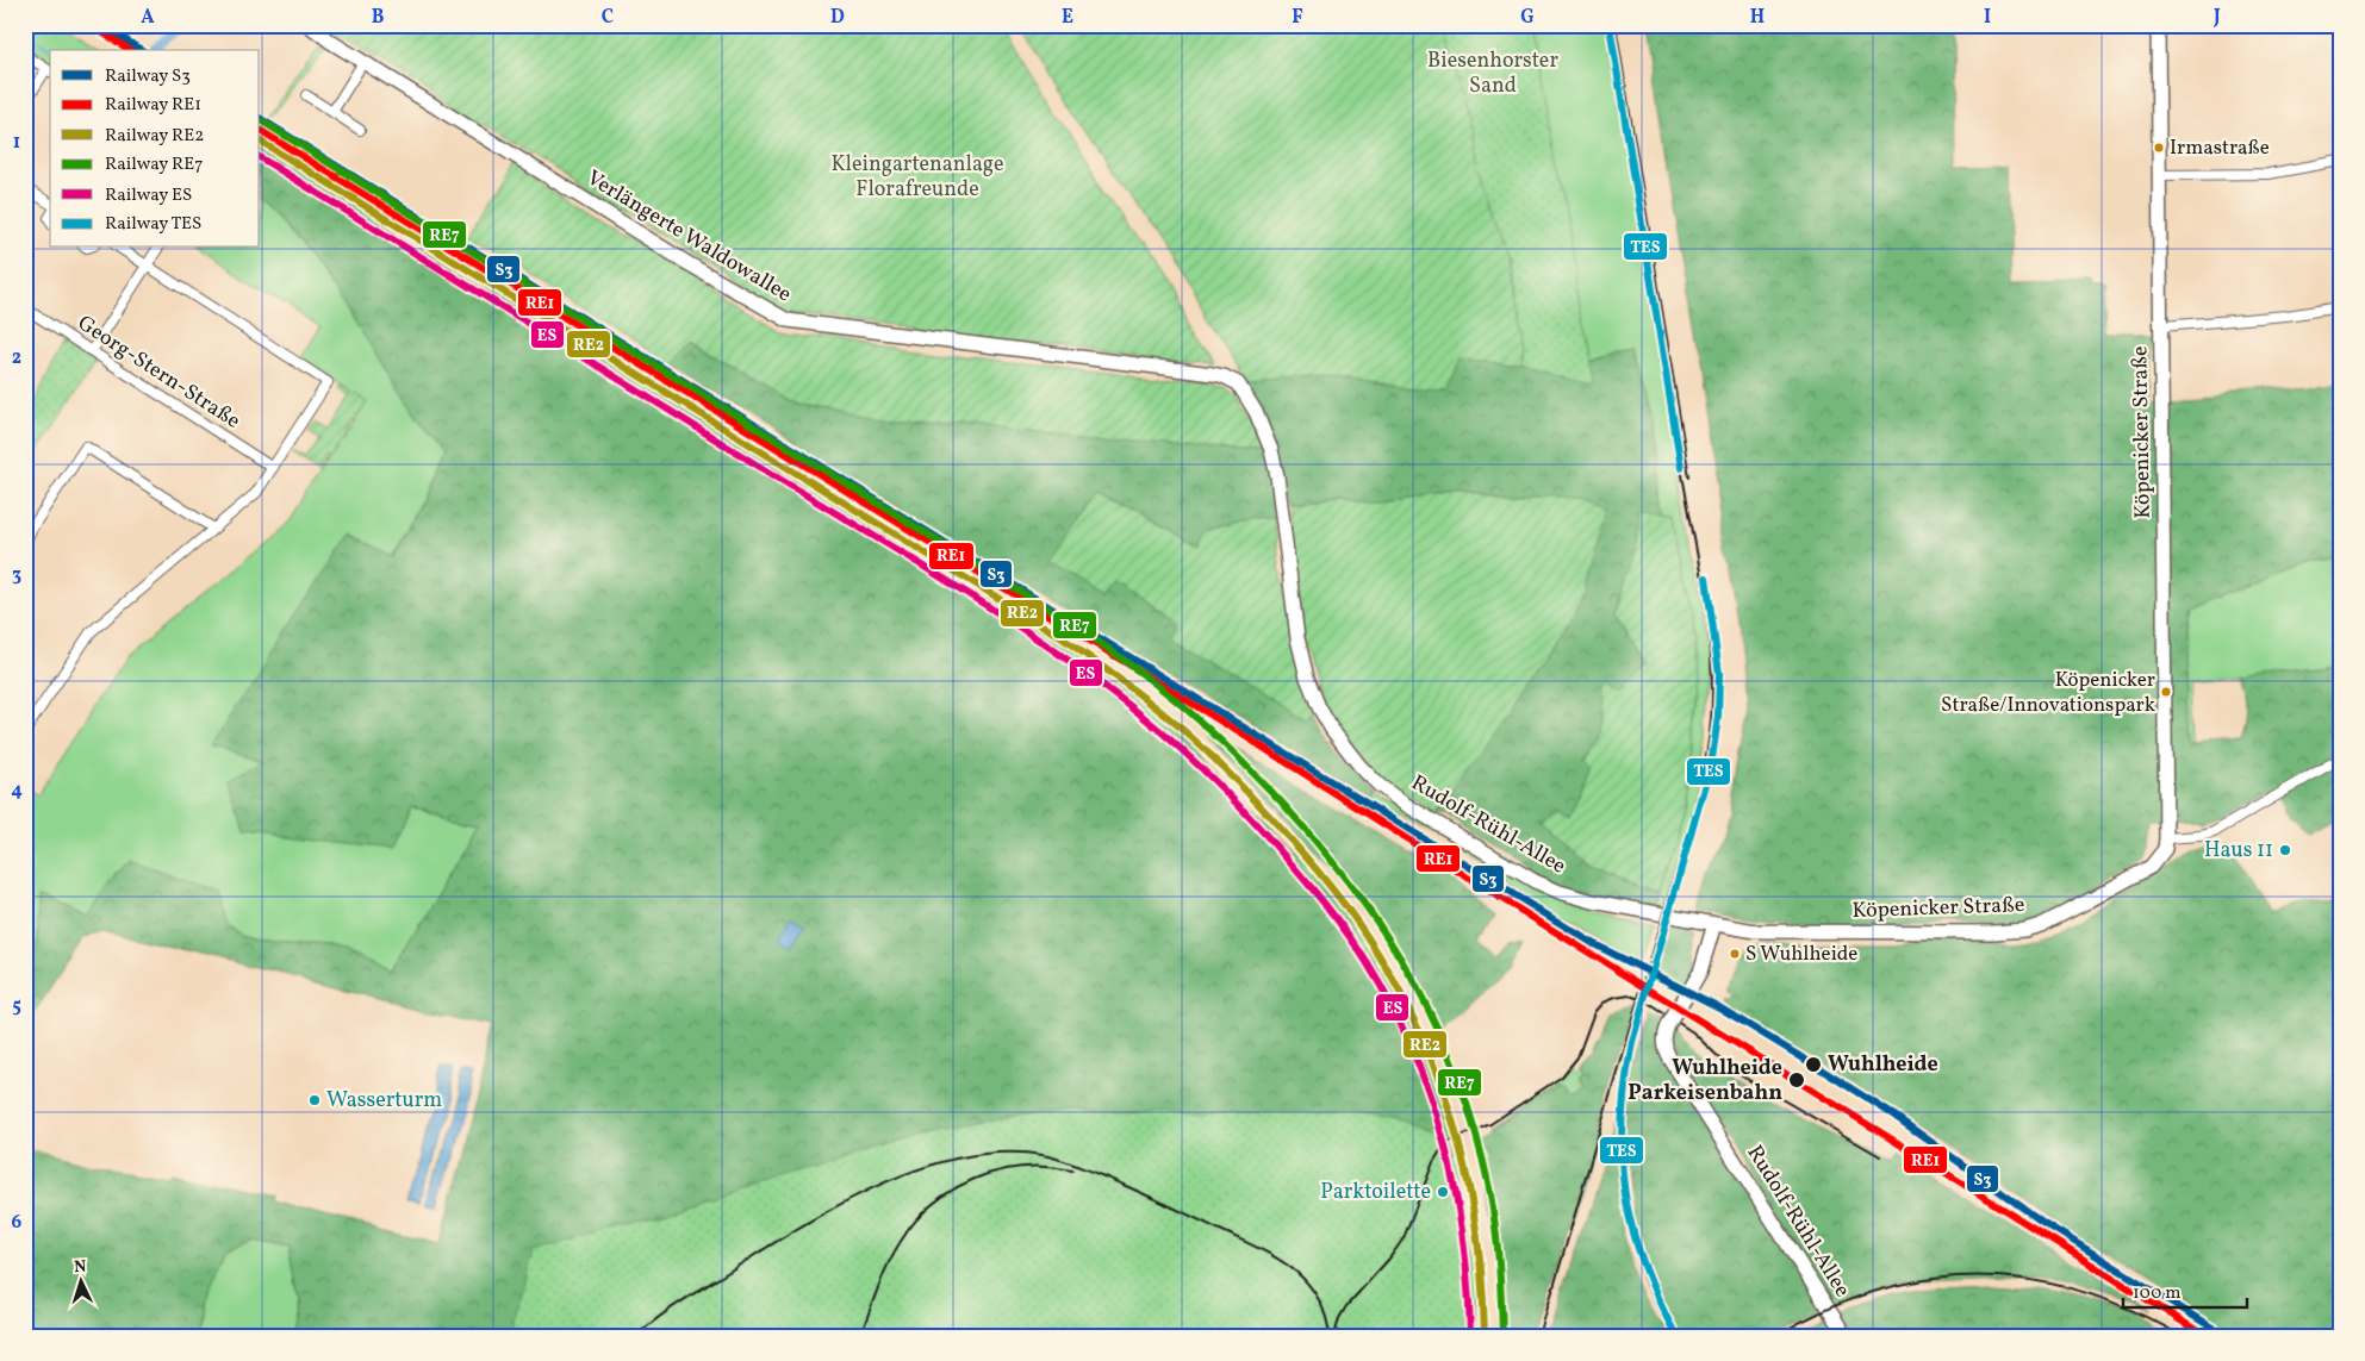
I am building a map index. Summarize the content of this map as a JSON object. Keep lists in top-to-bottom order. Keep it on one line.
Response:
{"streets":{"street":["Verlängerte Waldowallee","Georg-Stern-Straße","Köpenicker Straße","Rudolf-Rühl-Allee"]},"crossings":[["Verlängerte Waldowallee","Rudolf-Rühl-Allee"],["Köpenicker Straße","Rudolf-Rühl-Allee"]],"parks":["Biesenhorster Sand","Kleingartenanlage Florafreunde"],"places":["Irmastraße","Köpenicker Straße/Innovationspark","Haus 11","S Wuhlheide","Wuhlheide","Wuhlheide Parkeisenbahn","Wasserturm","Parktoilette"],"lines":["rail line S3","rail line RE1","rail line TES","rail line RE7","rail line RE2","rail line ES"],"legend":["Railway S3","Railway RE1","Railway RE2","Railway RE7","Railway ES","Railway TES"],"scale_bar":"100 m","north":"top","grid":{"columns":["A","B","C","D","E","F","G","H","I","J"],"rows":["1","2","3","4","5","6"]}}
